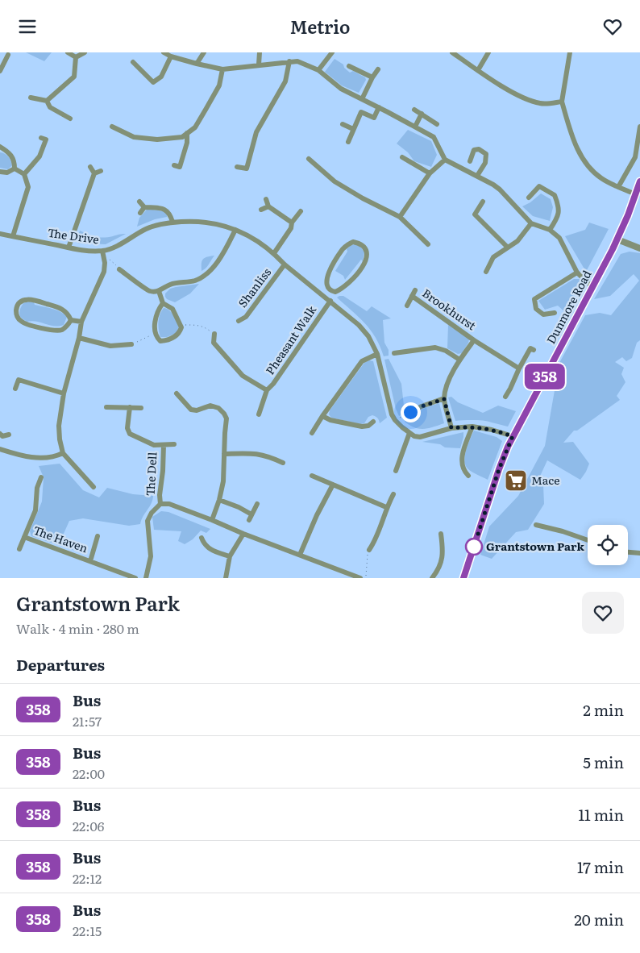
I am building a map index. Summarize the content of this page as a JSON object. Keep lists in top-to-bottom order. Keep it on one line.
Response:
{"streets":{"main road":["Dunmore Road"],"street":["The Drive","Shanliss","Brookhurst","Pheasant Walk","The Dell","The Haven"]},"crossings":[["The Drive","Shanliss"],["The Drive","Pheasant Walk"]],"places":{"supermarket":["Mace"],"other":["Grantstown Park"]},"lines":["bus line 358"],"page":{"header":"Metrio","on_map":"358","heading":[["Grantstown Park","Walk · 4 min · 280 m"],"Departures"],"list":[{"mark":"358","name":"Bus","note":"21:57","value":"2 min"},{"mark":"358","name":"Bus","note":"22:00","value":"5 min"},{"mark":"358","name":"Bus","note":"22:06","value":"11 min"},{"mark":"358","name":"Bus","note":"22:12","value":"17 min"},{"mark":"358","name":"Bus","note":"22:15","value":"20 min"}]}}
